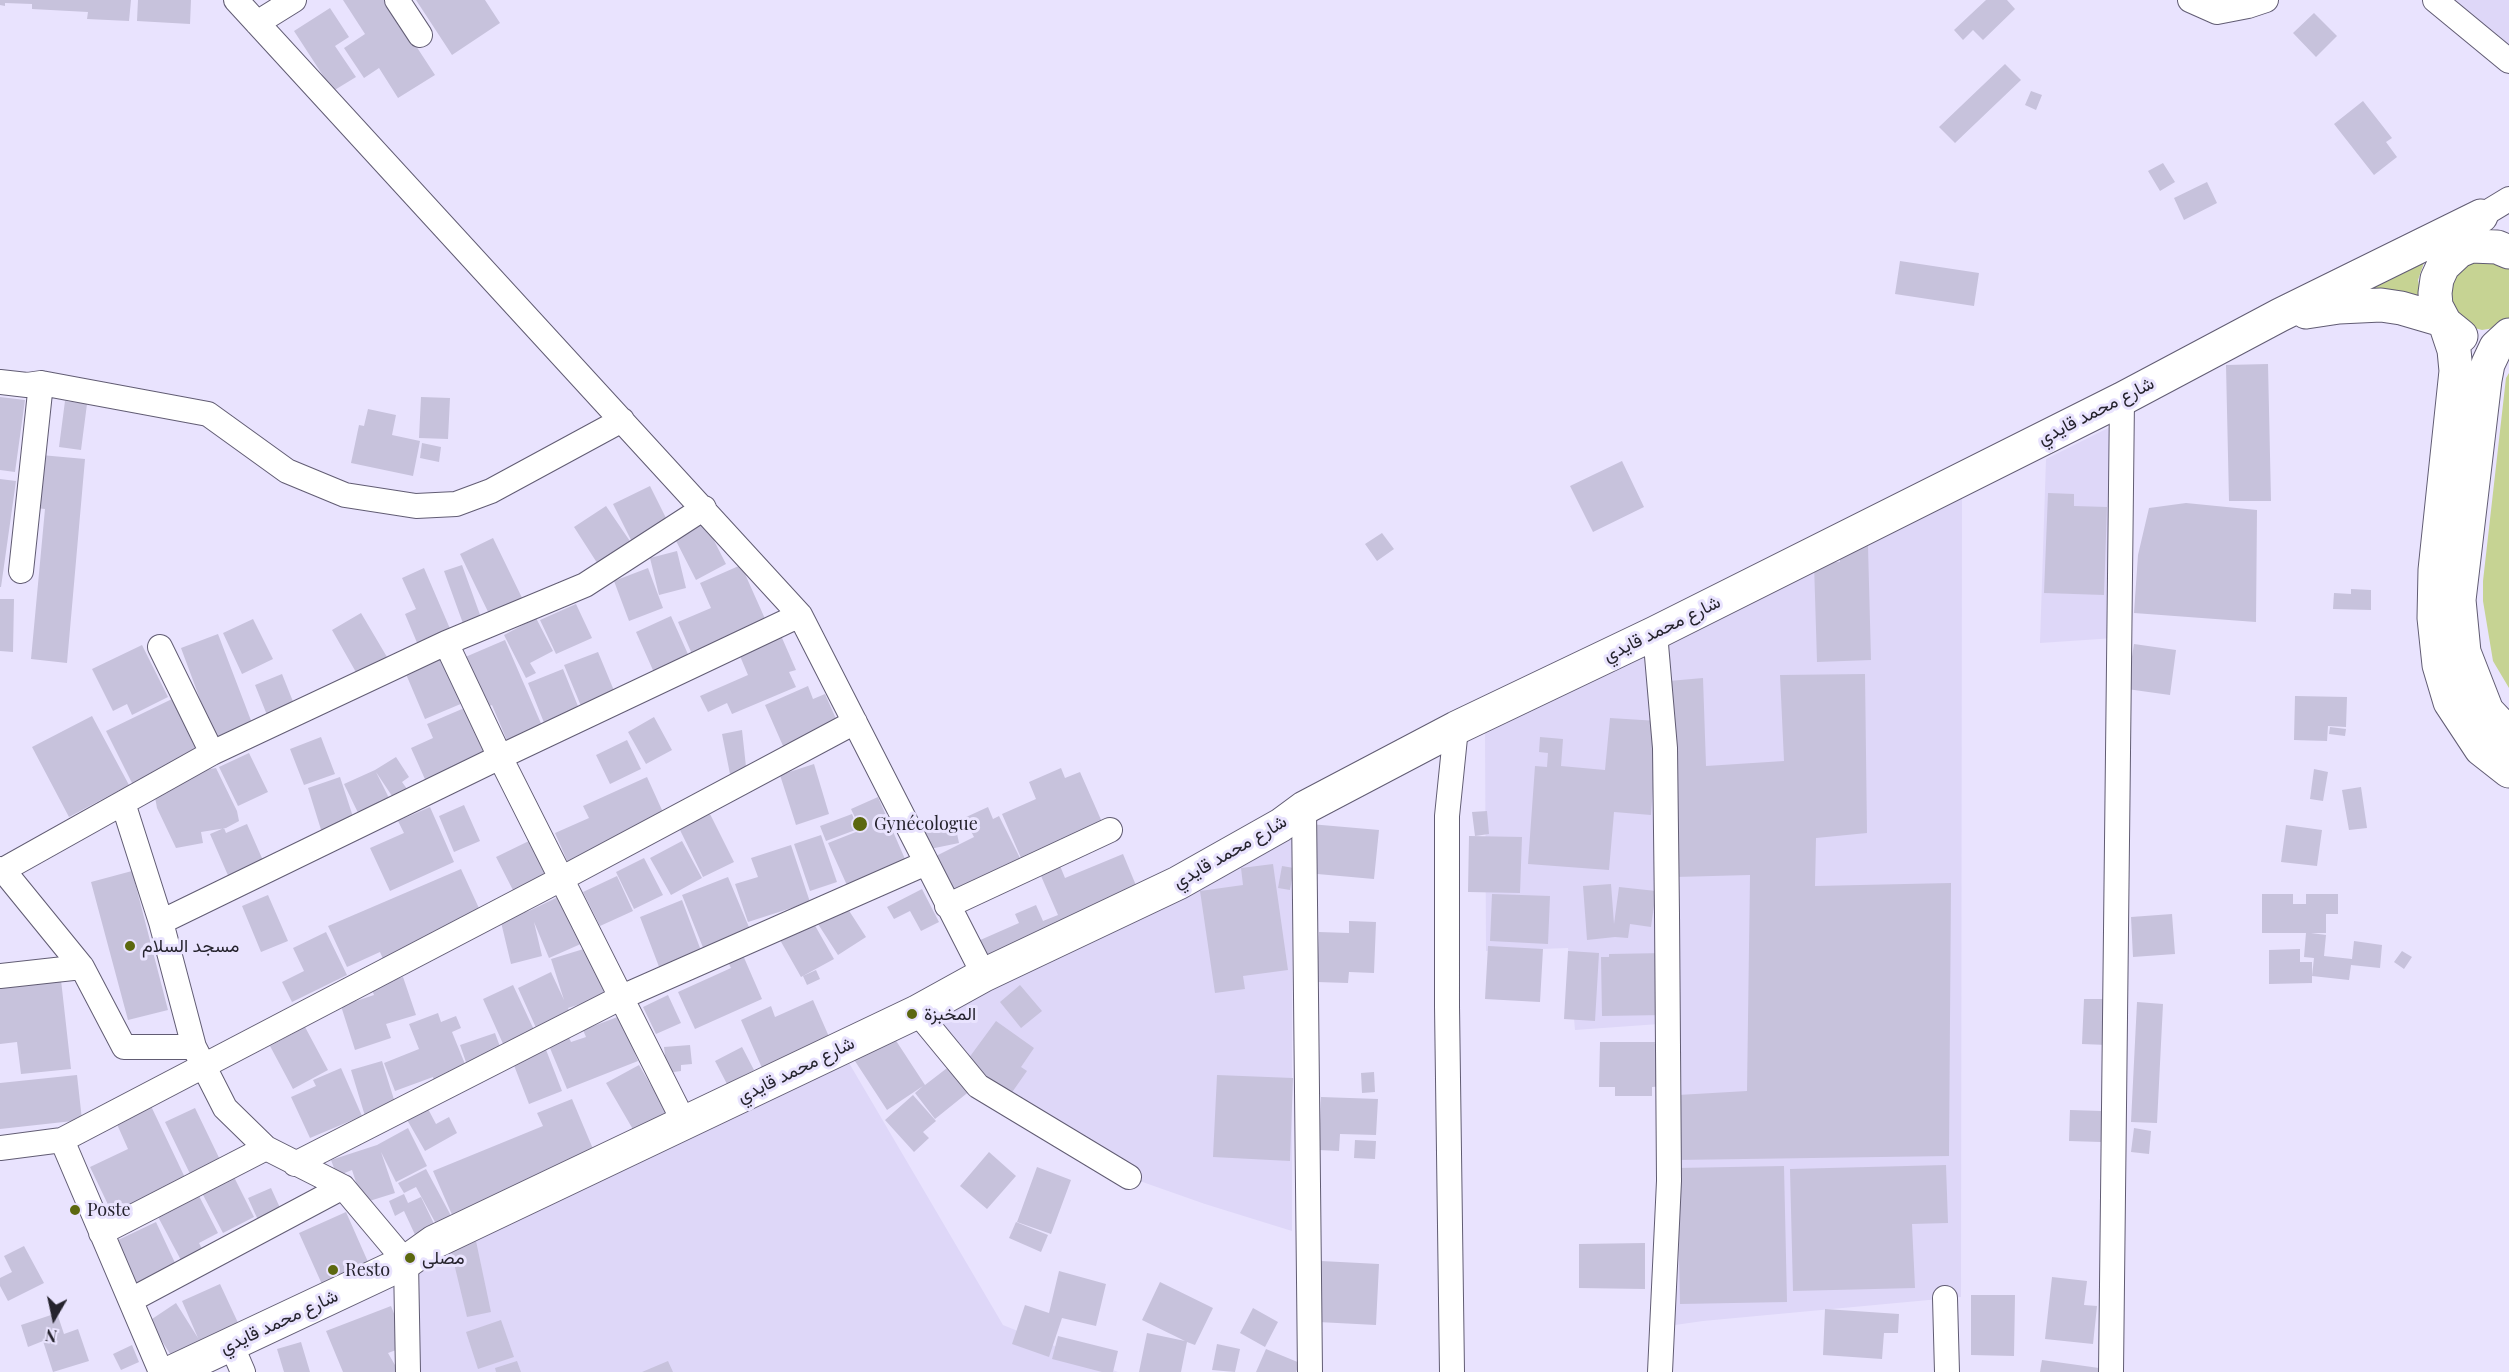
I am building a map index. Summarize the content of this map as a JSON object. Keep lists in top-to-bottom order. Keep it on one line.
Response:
{"streets":{"main road":["شارع محمد قايدي"]},"places":["Gynécologue","مسجد السلام","المخبزة","Poste","مصلى","Resto"],"north":"bottom"}
